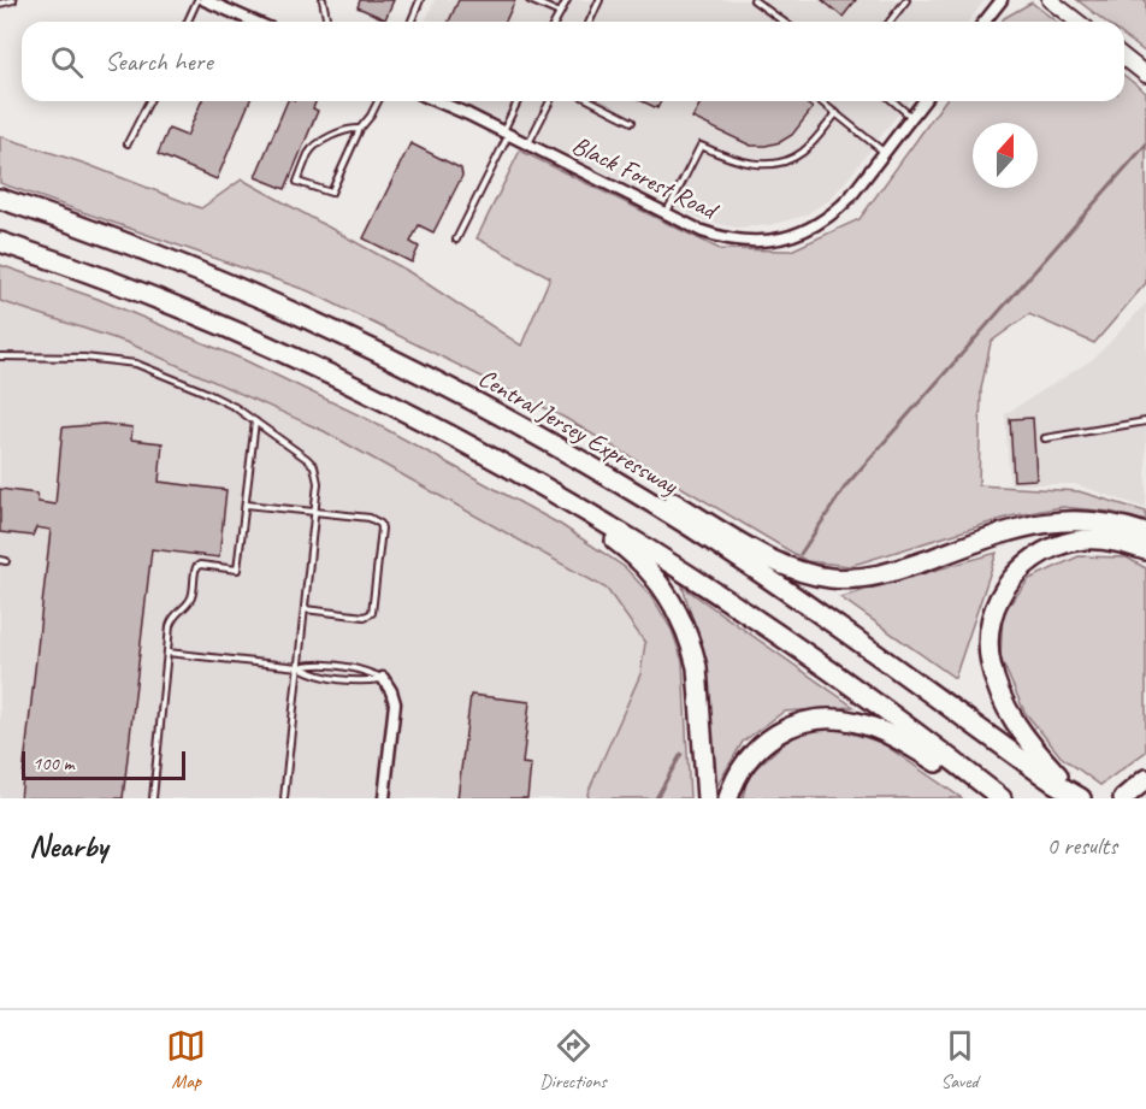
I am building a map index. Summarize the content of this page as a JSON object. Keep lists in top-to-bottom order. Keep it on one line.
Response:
{"streets":{"highway":["Central Jersey Expressway"],"street":["Black Forest Road"]},"scale_bar":"100 m","north":"top","page":{"search":"Search here","scale":"100 m","heading":["Nearby","0 results"],"nav":["Map","Directions","Saved"]}}
